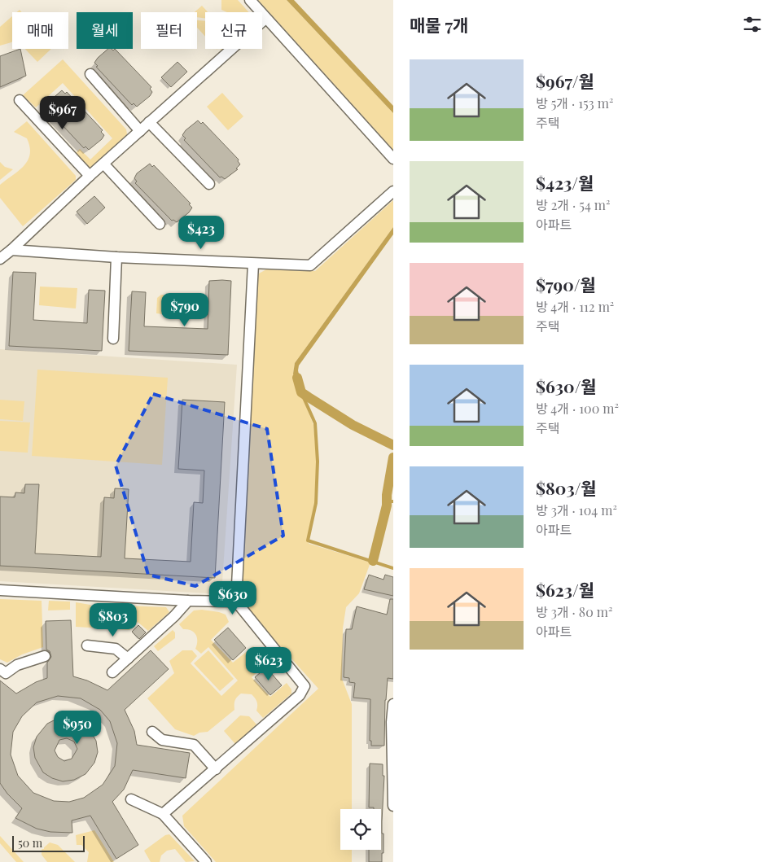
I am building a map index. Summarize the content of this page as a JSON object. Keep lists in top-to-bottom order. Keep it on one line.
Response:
{"scale_bar":"50 m","page":{"heading":"매물 7개","chip":["매매","월세","필터","신규"],"list":[{"name":"$967/월","note":"방 5개 · 153 m² · 주택"},{"name":"$423/월","note":"방 2개 · 54 m² · 아파트"},{"name":"$790/월","note":"방 4개 · 112 m² · 주택"},{"name":"$630/월","note":"방 4개 · 100 m² · 주택"},{"name":"$803/월","note":"방 3개 · 104 m² · 아파트"},{"name":"$623/월","note":"방 3개 · 80 m² · 아파트"}],"price":["$967","$423","$790","$630","$803","$623","$950"],"scale":"50 m"}}
